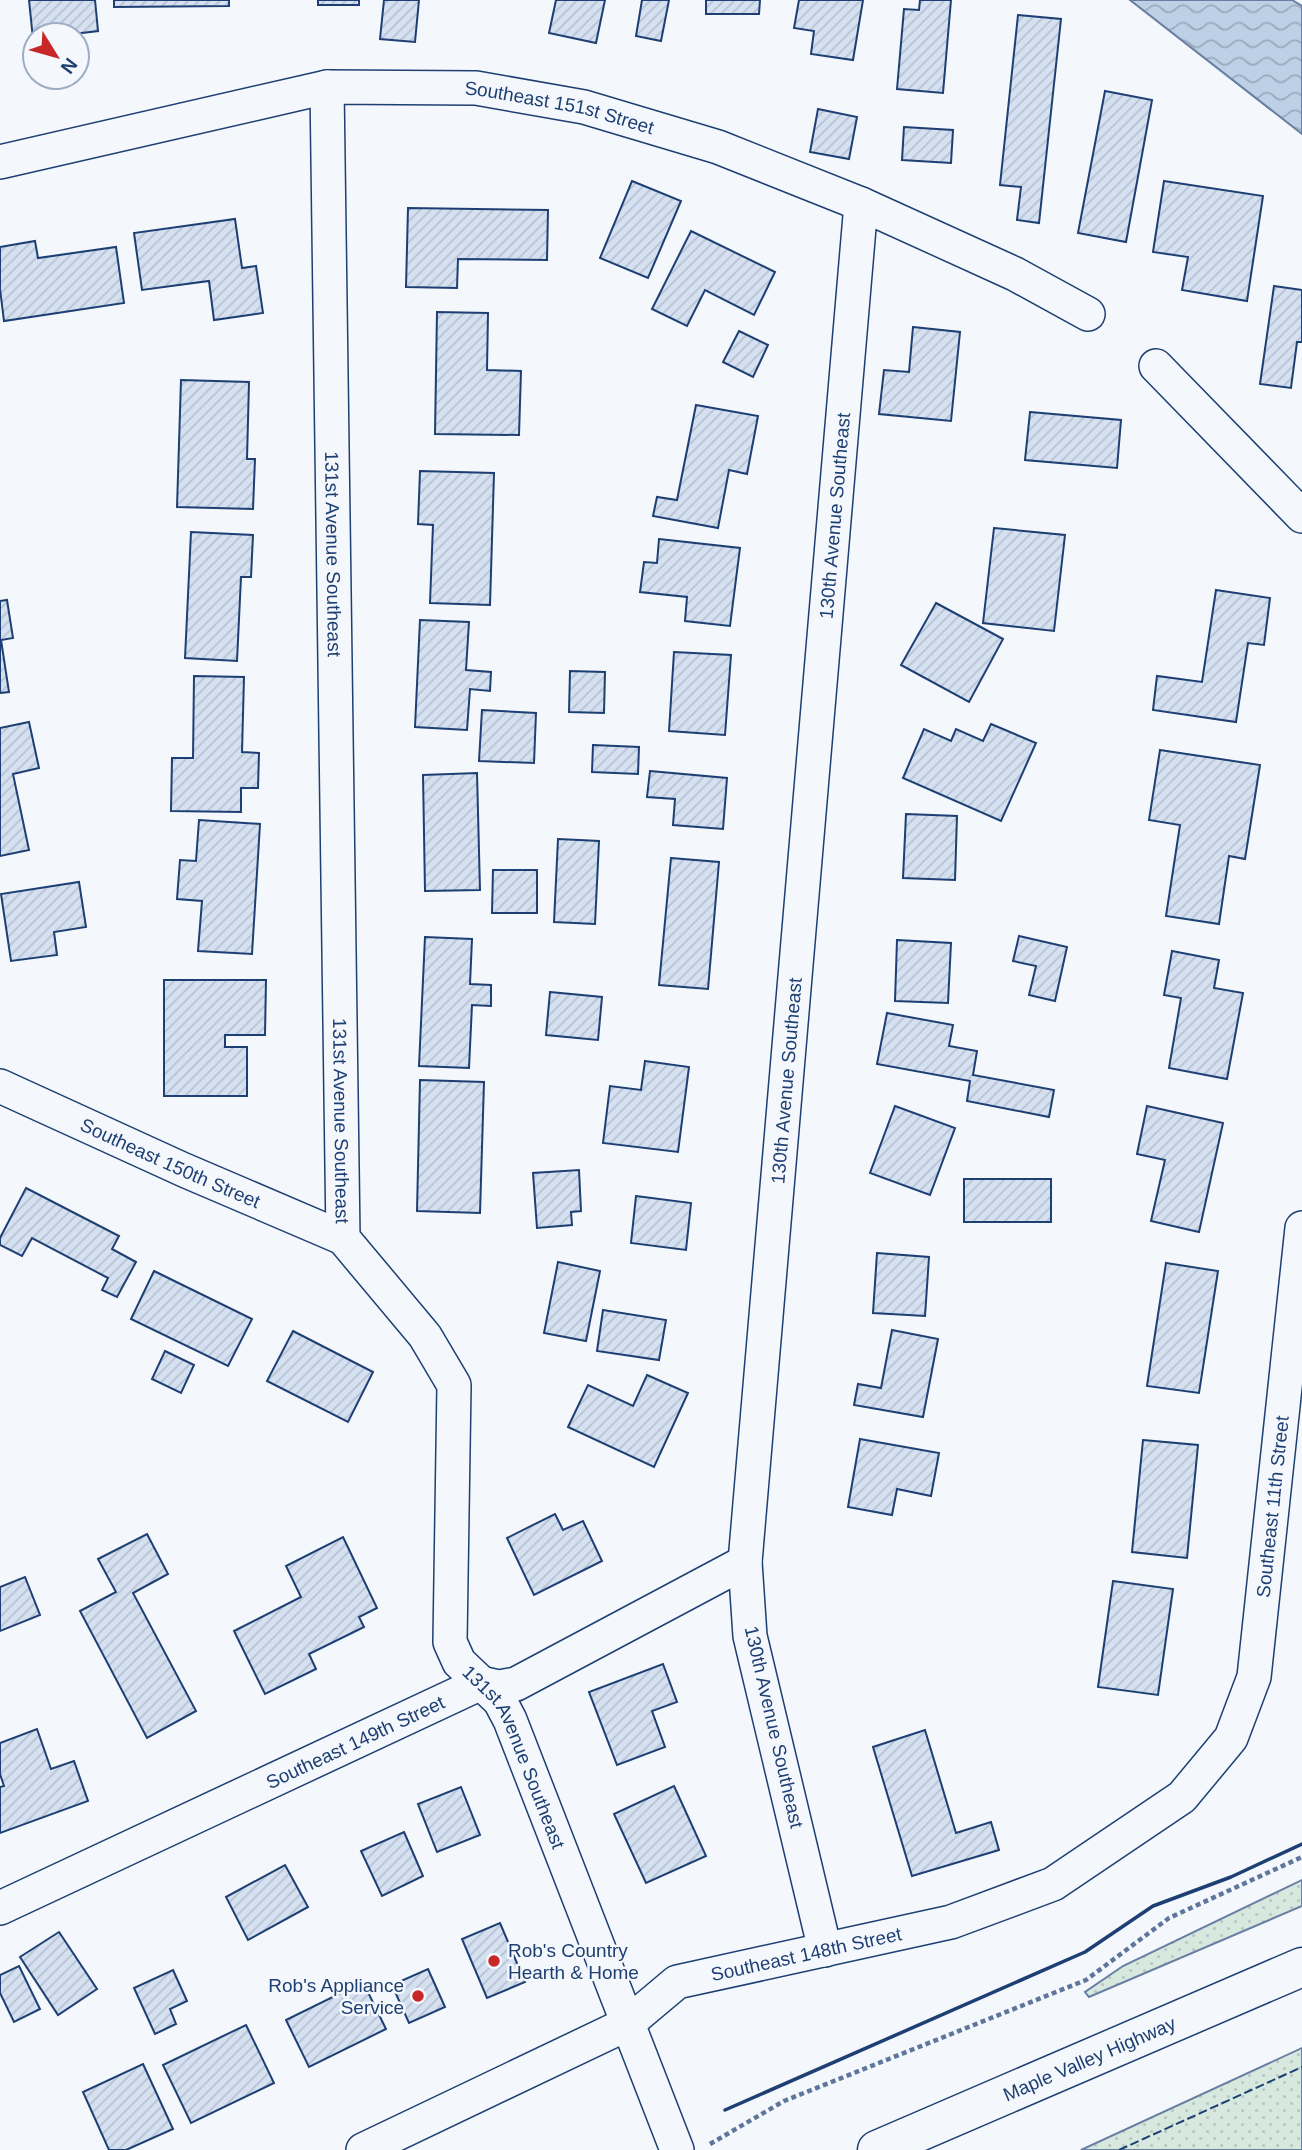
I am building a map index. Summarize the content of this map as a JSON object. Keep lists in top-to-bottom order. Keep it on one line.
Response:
{"streets":{"main road":["Maple Valley Highway"],"street":["Southeast 151st Street","130th Avenue Southeast","131st Avenue Southeast","Southeast 150th Street","Southeast 11th Street","Southeast 149th Street","Southeast 148th Street"]},"crossings":[["Southeast 151st Street","130th Avenue Southeast"],["Southeast 151st Street","131st Avenue Southeast"],["130th Avenue Southeast","Southeast 149th Street"],["130th Avenue Southeast","Southeast 148th Street"],["131st Avenue Southeast","Southeast 150th Street"],["131st Avenue Southeast","Southeast 149th Street"],["131st Avenue Southeast","Southeast 148th Street"],["Southeast 11th Street","Southeast 148th Street"]],"places":["Rob's Country Hearth & Home","Rob's Appliance Service"],"north":"bottom right"}
